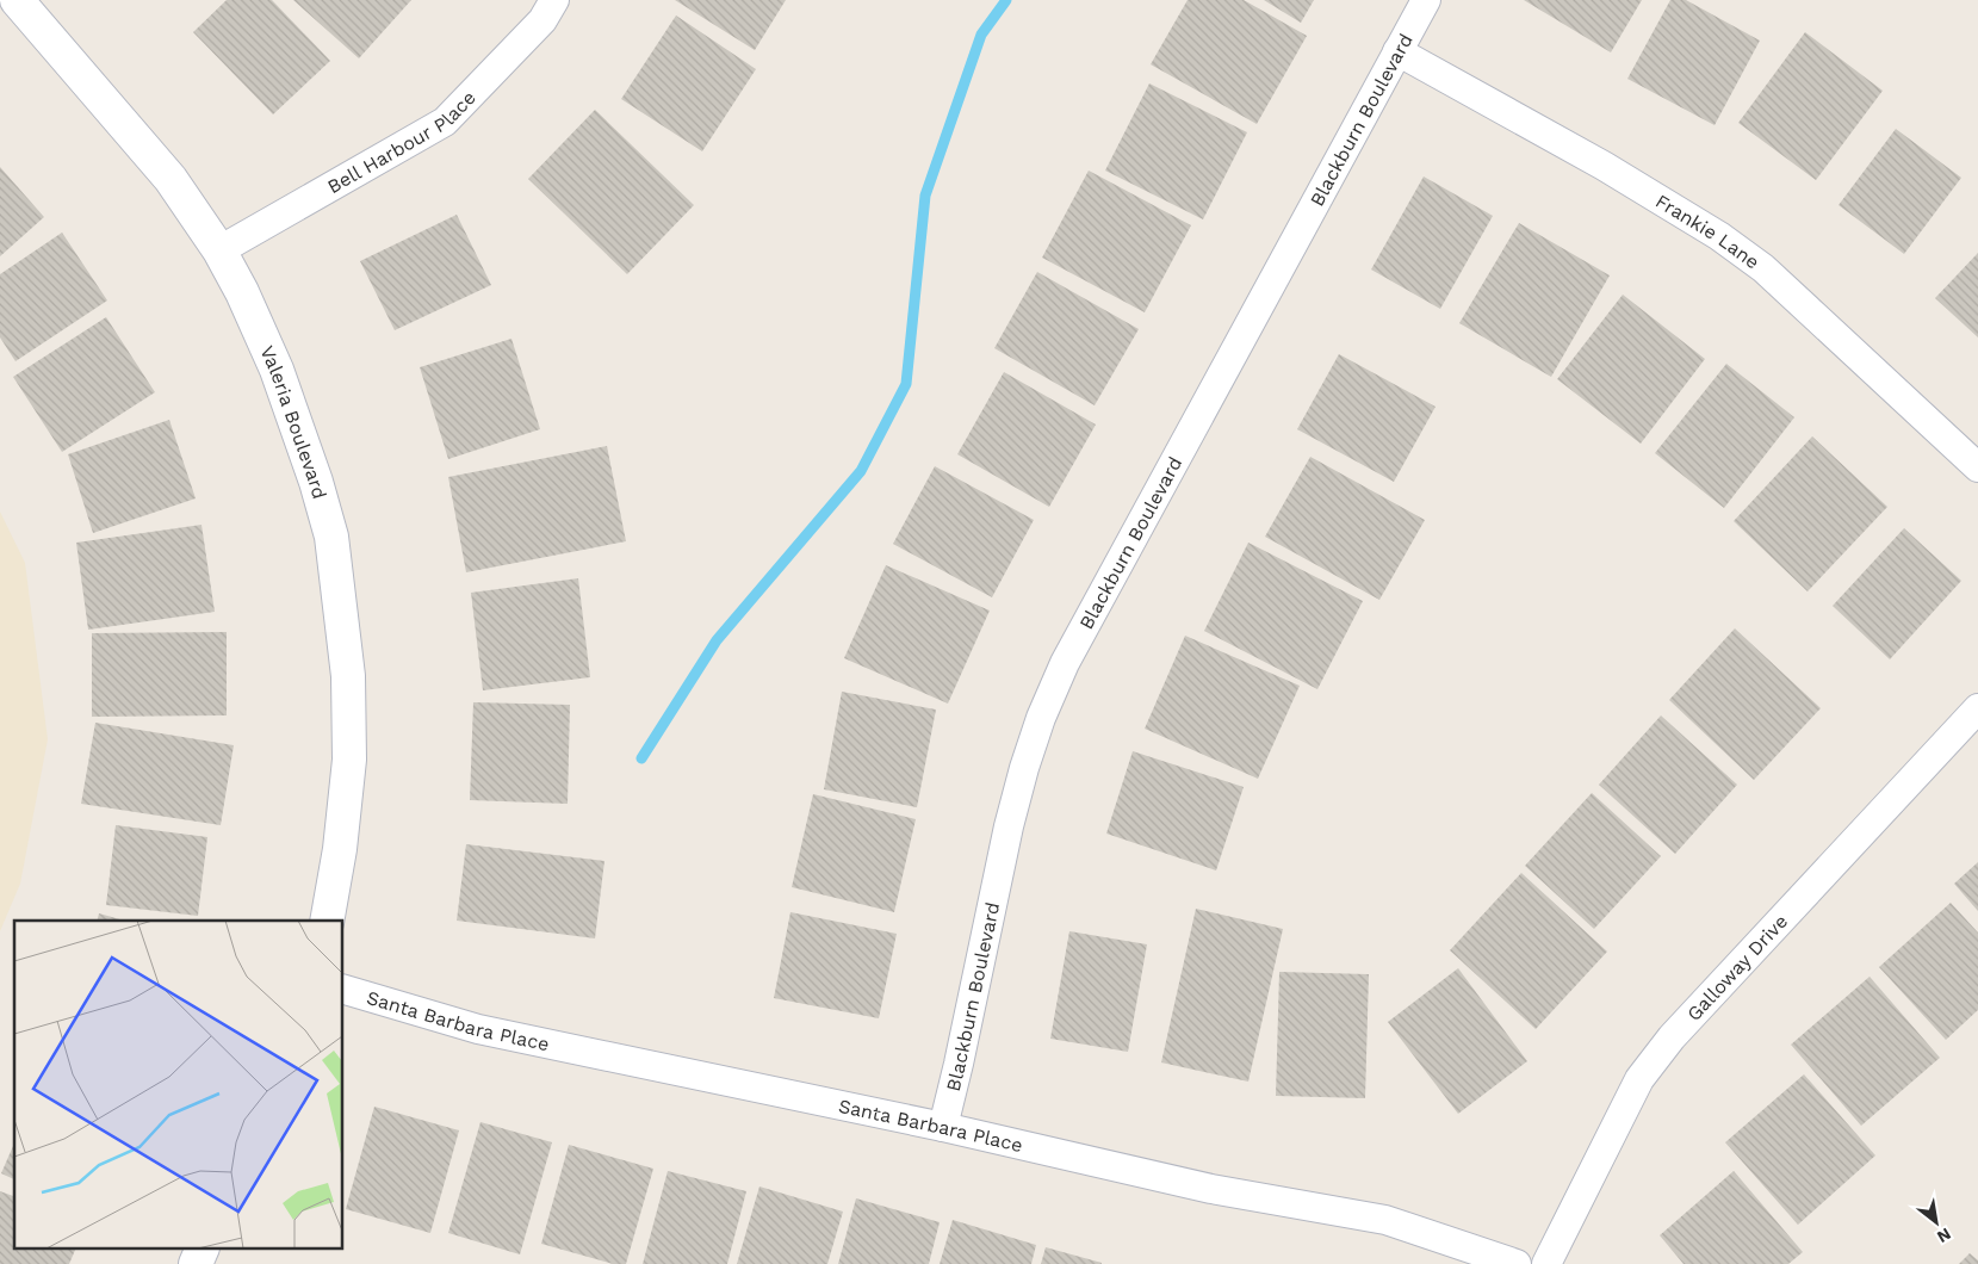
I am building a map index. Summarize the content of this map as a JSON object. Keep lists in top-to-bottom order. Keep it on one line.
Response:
{"streets":{"street":["Blackburn Boulevard","Bell Harbour Place","Frankie Lane","Valeria Boulevard","Galloway Drive","Santa Barbara Place"]},"crossings":[["Blackburn Boulevard","Frankie Lane"],["Blackburn Boulevard","Santa Barbara Place"],["Bell Harbour Place","Valeria Boulevard"]],"north":"bottom right"}
